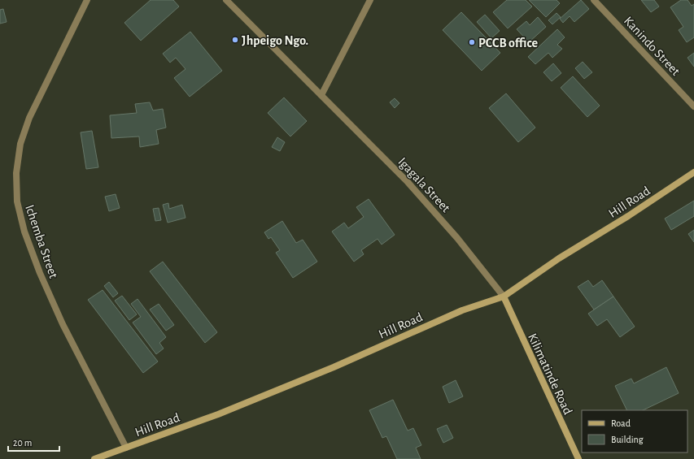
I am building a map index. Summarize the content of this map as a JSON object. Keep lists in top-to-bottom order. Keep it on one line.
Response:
{"streets":{"main road":["Hill Road","Kilimatinde Road"],"street":["Kanindo Street","Igagala Street","Ichemba Street"]},"crossings":[["Igagala Street","Hill Road"],["Igagala Street","Kilimatinde Road"],["Hill Road","Ichemba Street"],["Hill Road","Kilimatinde Road"]],"places":["Jhpeigo Ngo.","PCCB office"],"legend":["Road","Building"],"scale_bar":"20 m"}
